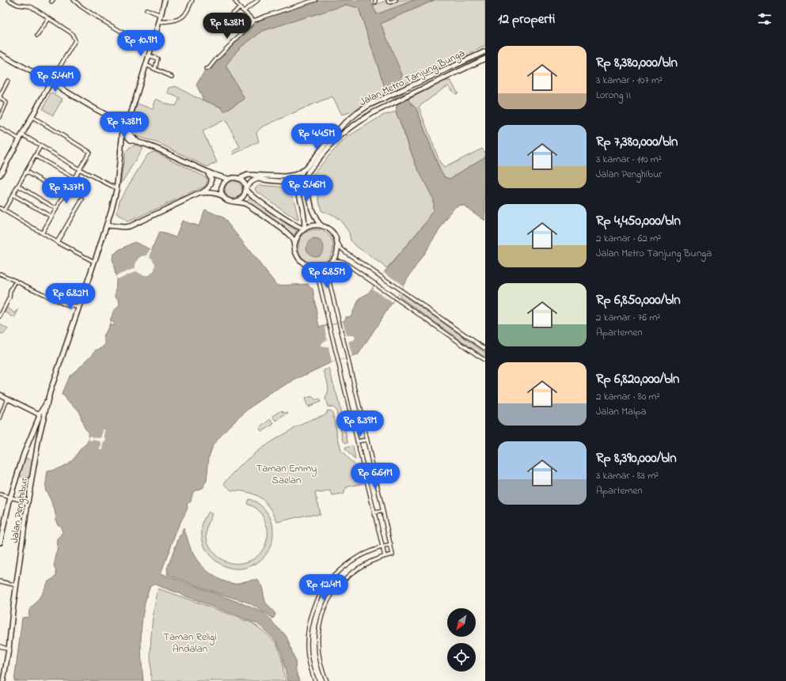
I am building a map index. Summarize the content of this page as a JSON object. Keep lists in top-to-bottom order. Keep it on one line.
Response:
{"streets":{"main road":["Jalan Metro Tanjung Bunga","Jalan Penghibur"]},"parks":["Taman Emmy Saelan","Taman Religi Andalan"],"north":"bottom left","page":{"heading":"12 properti","price":["Rp 8.38M","Rp 10.9M","Rp 5.44M","Rp 7.38M","Rp 4.45M","Rp 5.46M","Rp 7.37M","Rp 6.85M","Rp 6.82M","Rp 8.39M","Rp 6.61M","Rp 12.4M"],"list":[{"name":"Rp 8,380,000/bln","note":"3 kamar · 107 m² · Lorong II"},{"name":"Rp 7,380,000/bln","note":"3 kamar · 110 m² · Jalan Penghibur"},{"name":"Rp 4,450,000/bln","note":"2 kamar · 62 m² · Jalan Metro Tanjung Bunga"},{"name":"Rp 6,850,000/bln","note":"2 kamar · 76 m² · Apartemen"},{"name":"Rp 6,820,000/bln","note":"2 kamar · 80 m² · Jalan Maipa"},{"name":"Rp 8,390,000/bln","note":"3 kamar · 83 m² · Apartemen"}]}}
